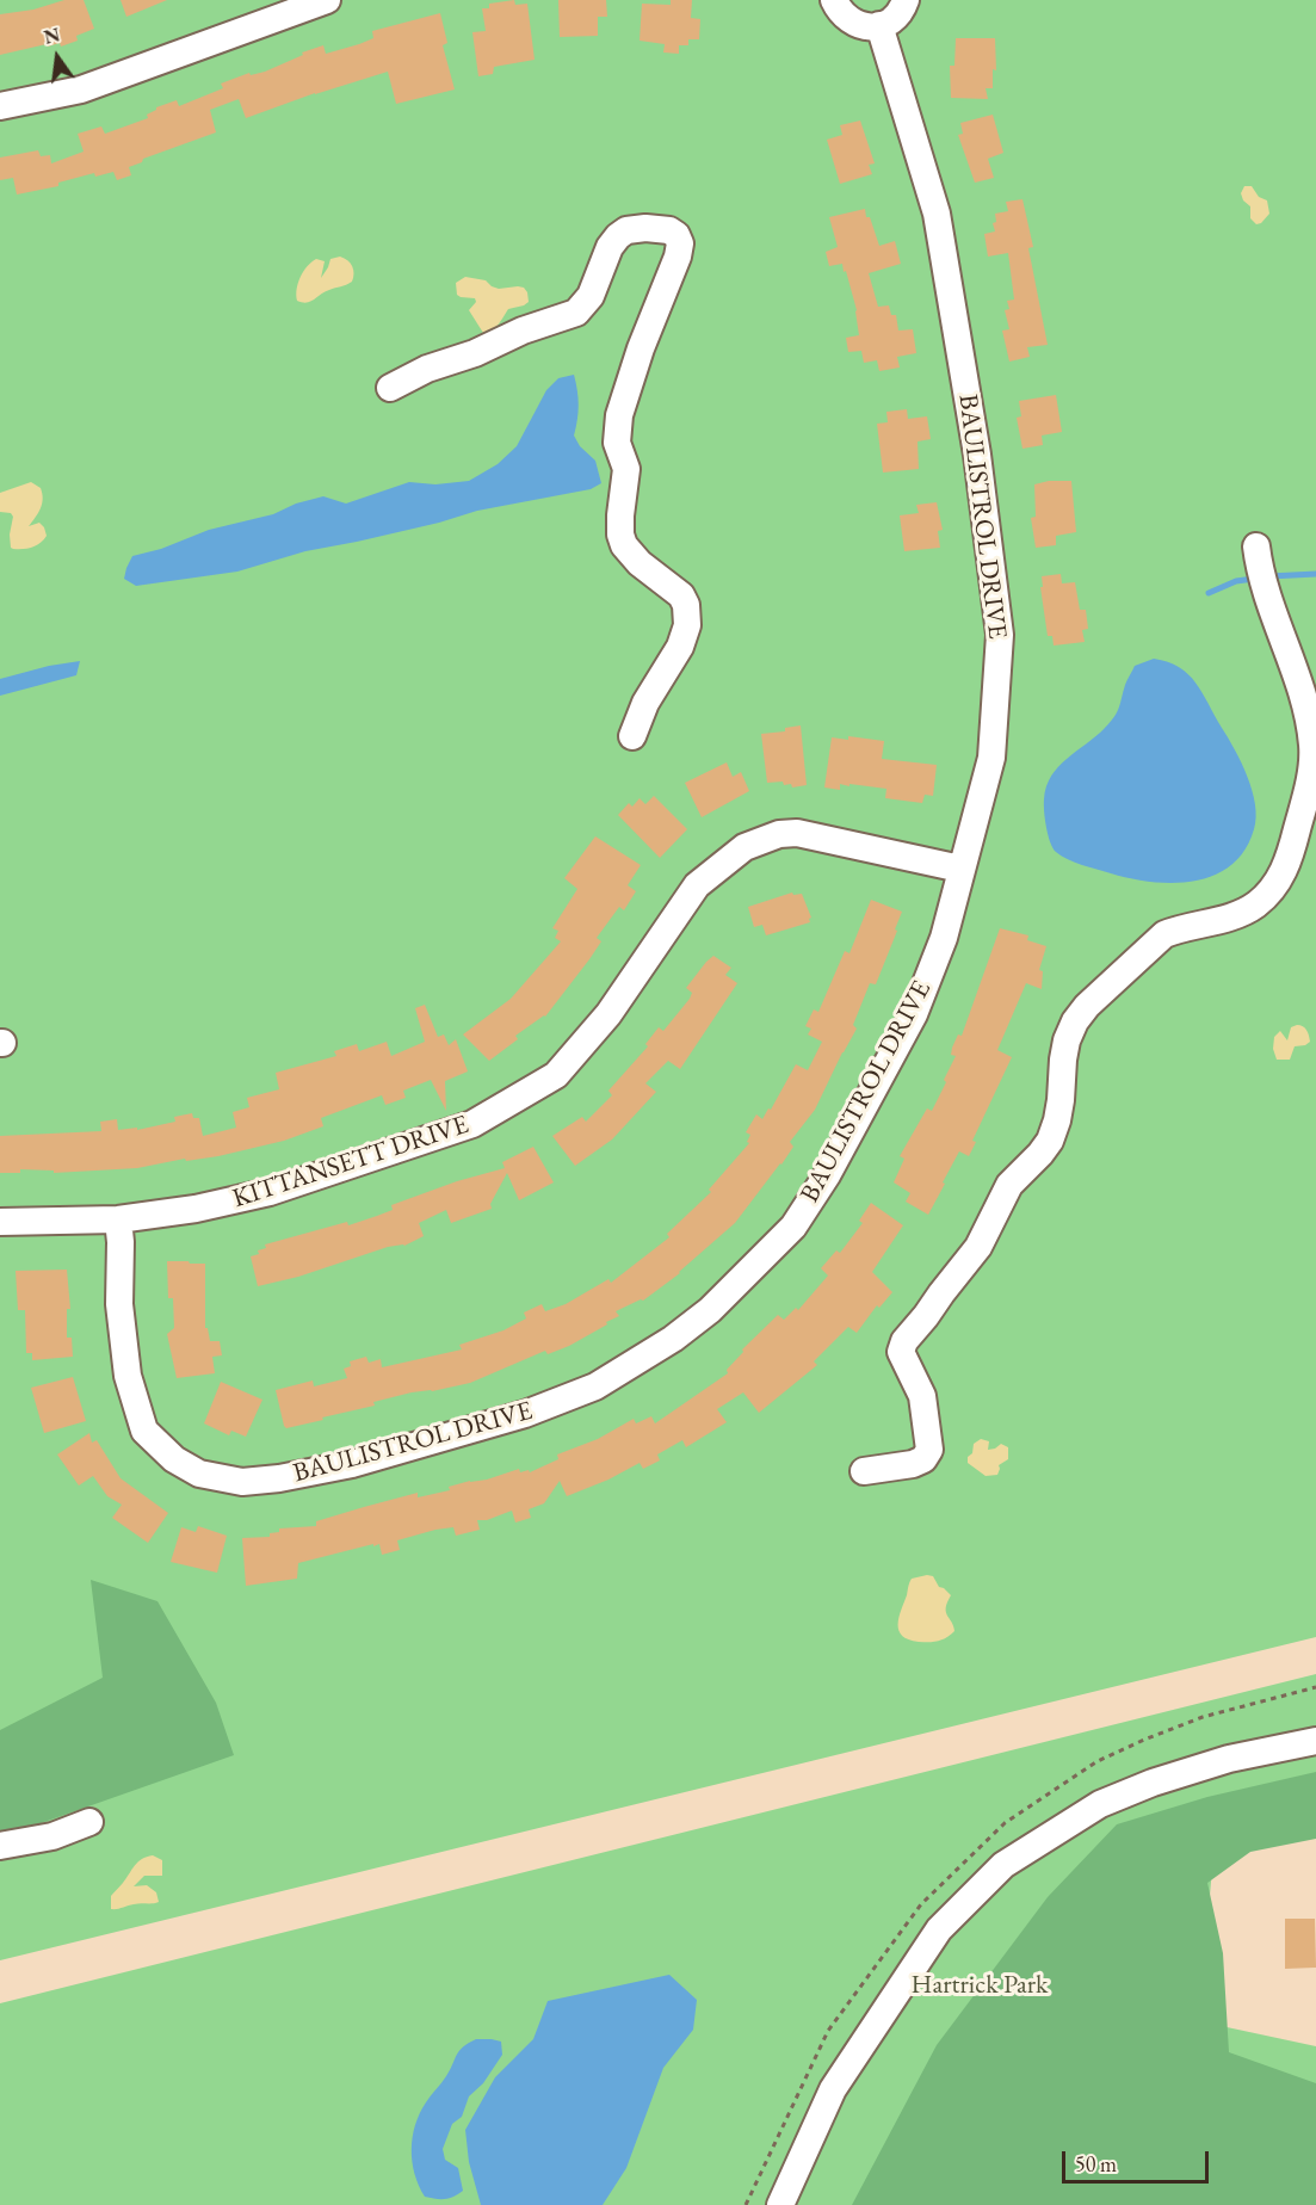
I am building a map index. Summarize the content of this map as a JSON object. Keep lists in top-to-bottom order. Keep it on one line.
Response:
{"streets":{"street":["BAULISTROL DRIVE","KITTANSETT DRIVE"]},"crossings":[["BAULISTROL DRIVE","KITTANSETT DRIVE"]],"parks":["Hartrick Park"],"scale_bar":"50 m","north":"top"}
